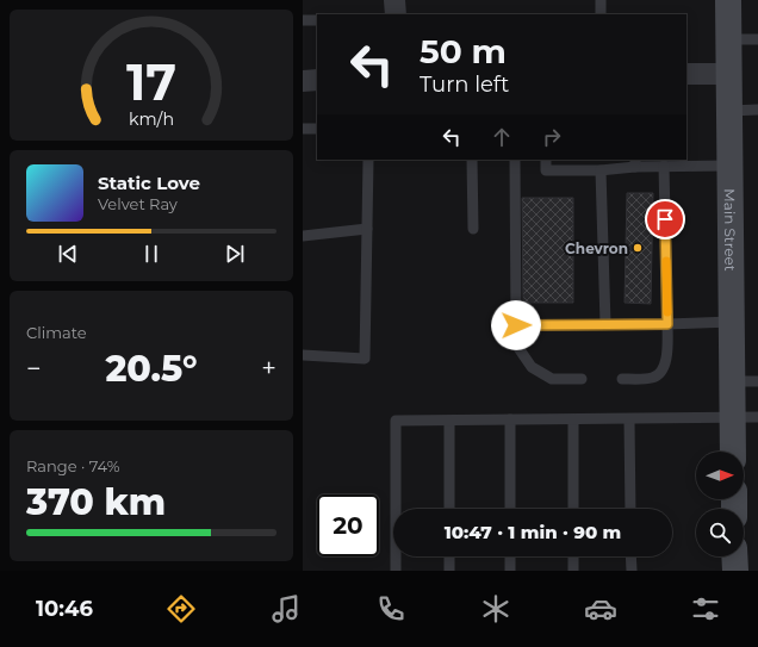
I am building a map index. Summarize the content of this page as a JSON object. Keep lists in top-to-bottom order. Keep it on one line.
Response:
{"streets":{"main road":["Main Street"]},"places":["Chevron"],"north":"right","page":{"turn":["50 m","Turn left"],"song":["Static Love","Velvet Ray"],"tile":["Climate",["Range · 74%","370 km"]],"heat":["−","20.5°","+"],"limit":"20","trip":"10:47 · 1 min · 90 m","tabs":"10:46","gauge":["17","km/h"]}}
